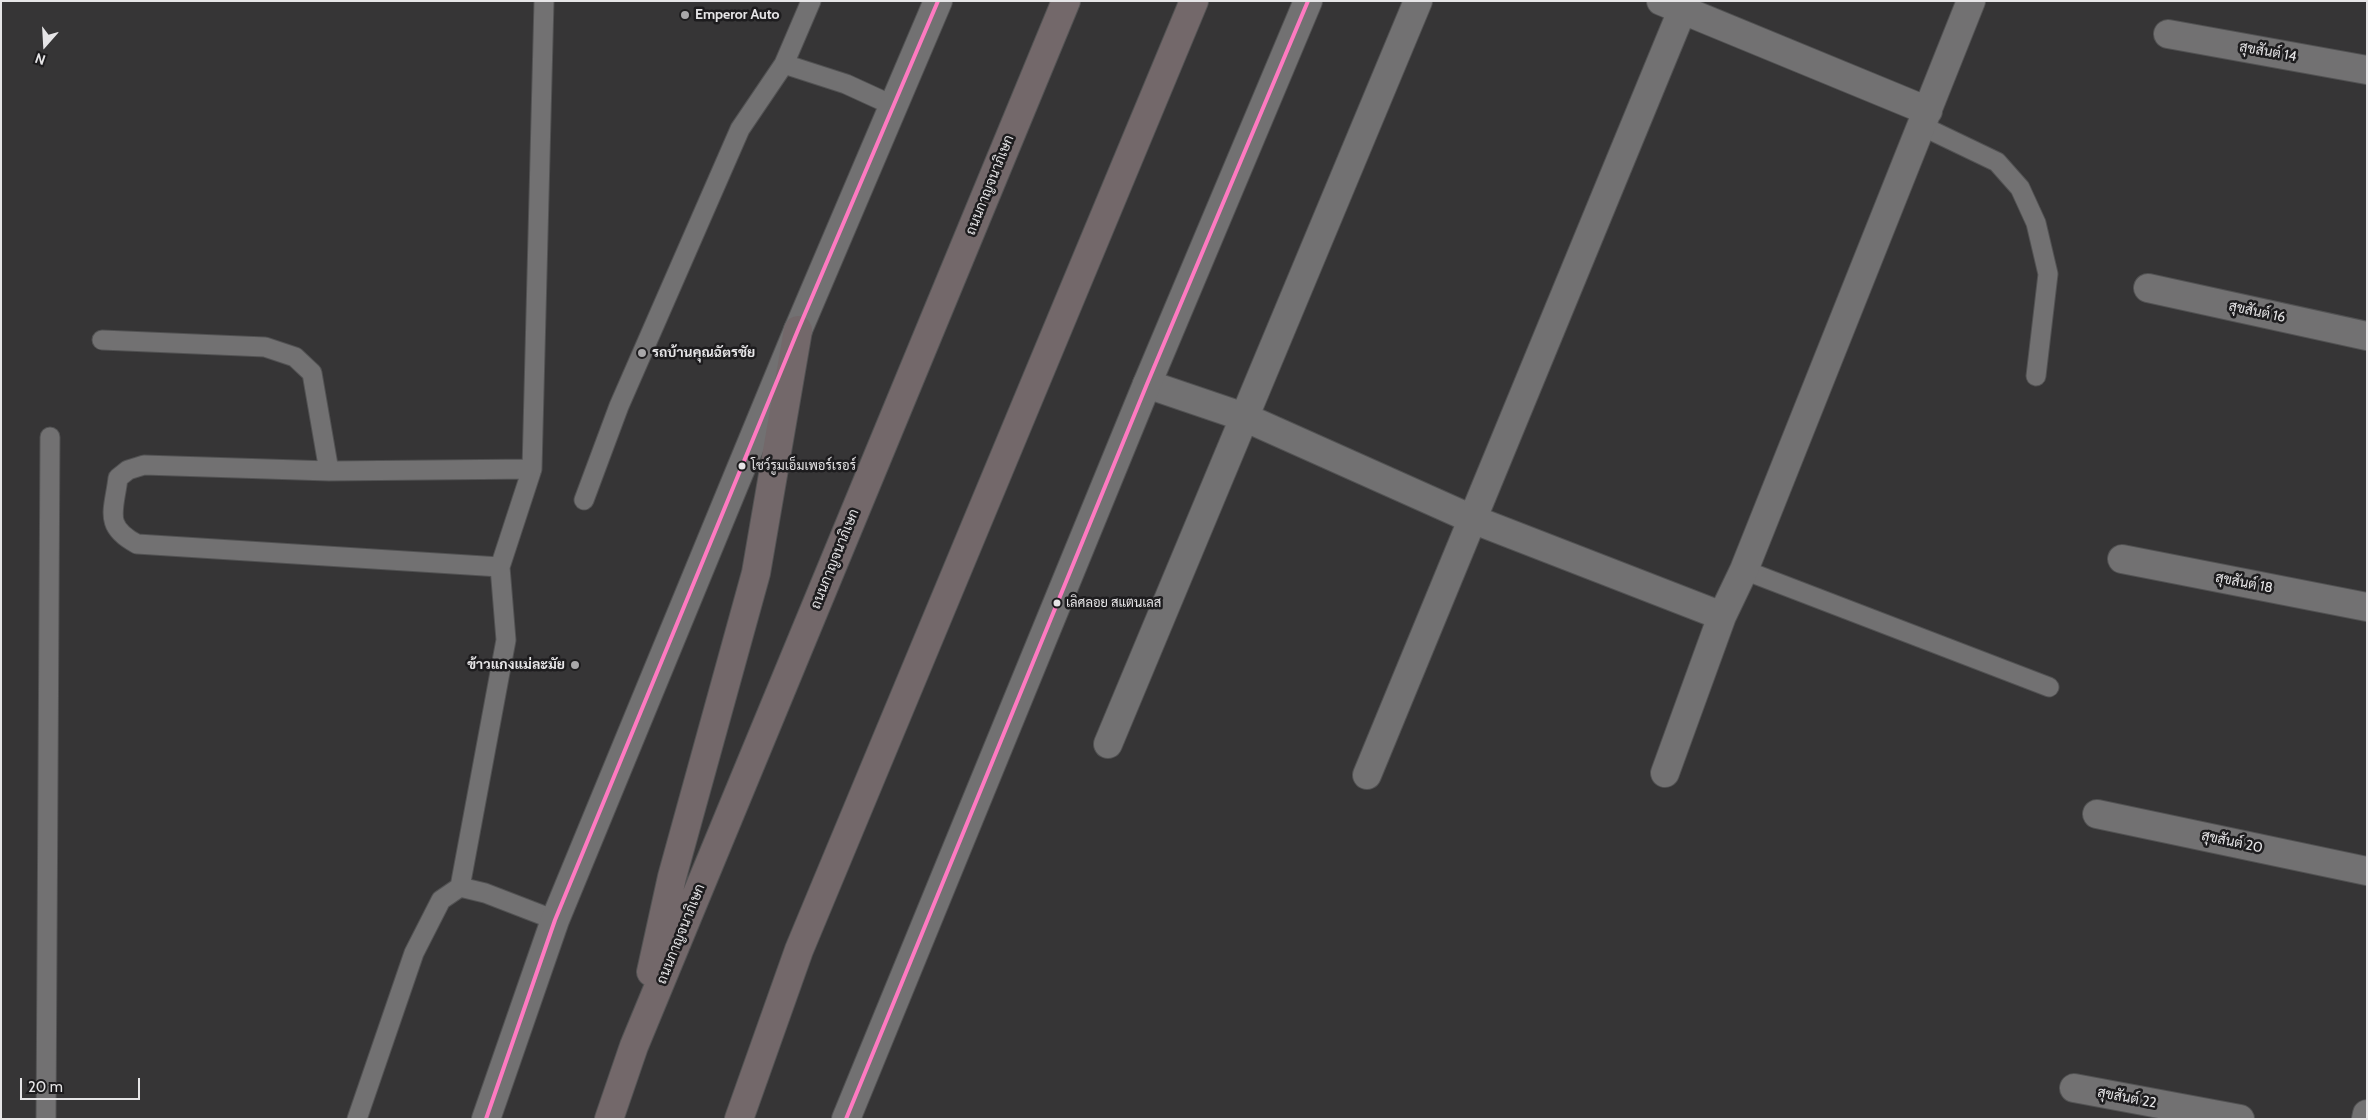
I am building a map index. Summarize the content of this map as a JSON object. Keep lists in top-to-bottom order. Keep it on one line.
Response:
{"streets":{"highway":["ถนนกาญจนาภิเษก"],"street":["สุขสันต์ 14","สุขสันต์ 16","สุขสันต์ 18","สุขสันต์ 20","สุขสันต์ 22"]},"places":["Emperor Auto","รถบ้านคุณฉัตรชัย","โชว์รูมเอ็มเพอร์เรอร์","เลิศลอย สแตนเลส","ข้าวแกงแม่ละมัย"],"scale_bar":"20 m","north":"bottom"}
